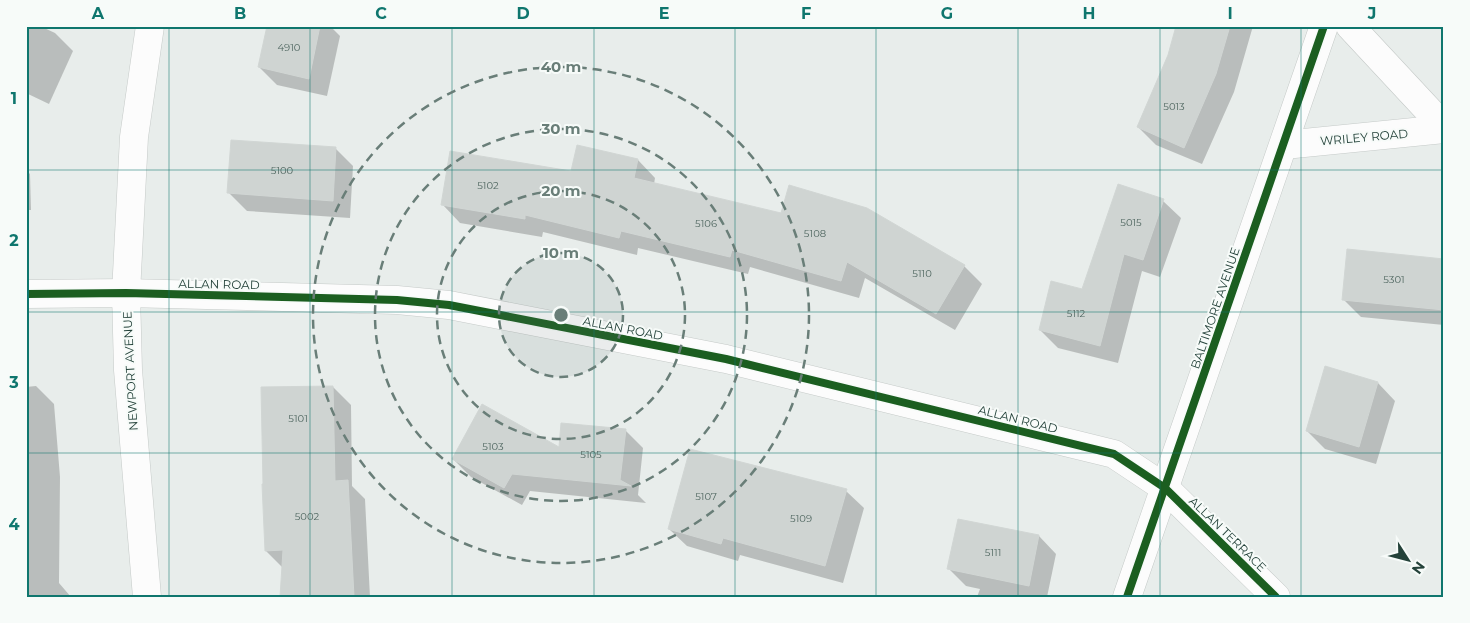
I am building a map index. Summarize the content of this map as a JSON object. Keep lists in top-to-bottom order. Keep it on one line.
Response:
{"streets":{"street":["WRILEY ROAD","ALLAN ROAD","BALTIMORE AVENUE","NEWPORT AVENUE","ALLAN TERRACE"]},"crossings":[["WRILEY ROAD","BALTIMORE AVENUE"],["ALLAN ROAD","BALTIMORE AVENUE"],["ALLAN ROAD","NEWPORT AVENUE"],["ALLAN ROAD","ALLAN TERRACE"],["BALTIMORE AVENUE","ALLAN TERRACE"]],"house_numbers":["4910","5013","5100","5102","5015","5106","5108","5110","5301","5112","5101","5103","5105","5107","5002","5109","5111"],"north":"bottom right","grid":{"columns":["A","B","C","D","E","F","G","H","I","J"],"rows":["1","2","3","4"]},"rings":["40 m","30 m","20 m","10 m"]}
